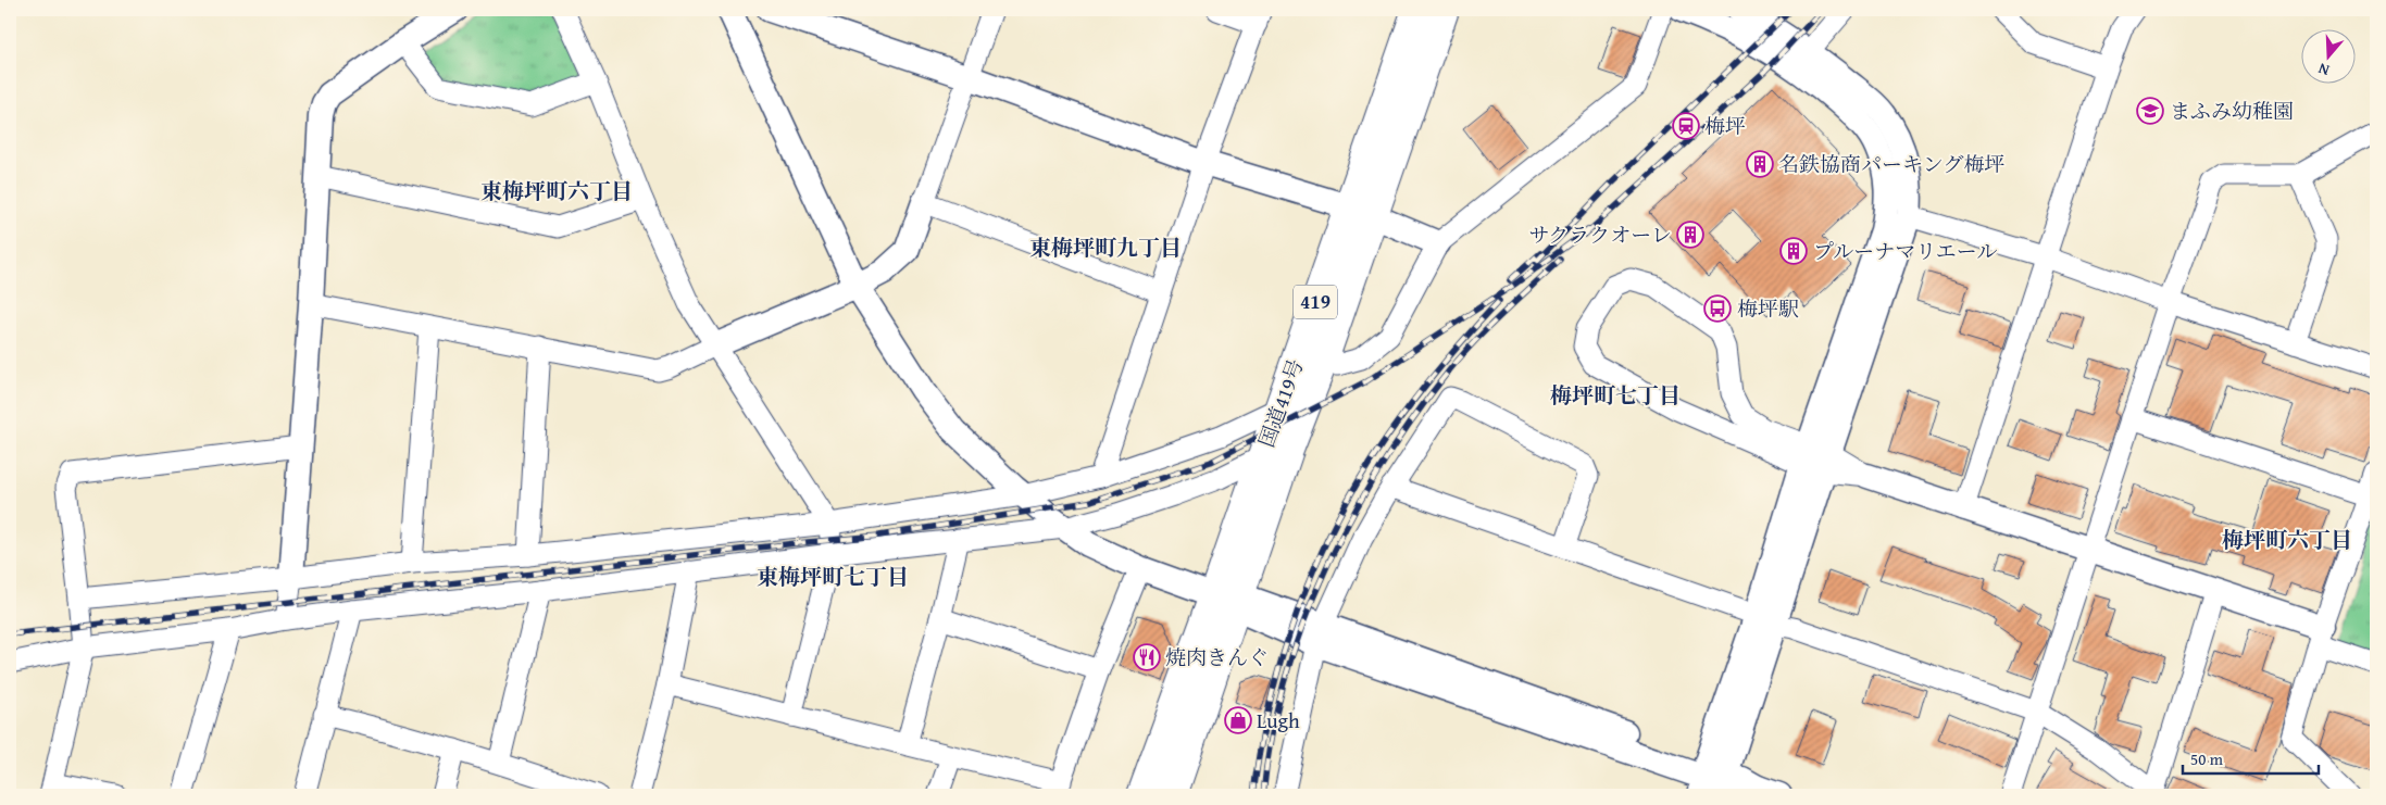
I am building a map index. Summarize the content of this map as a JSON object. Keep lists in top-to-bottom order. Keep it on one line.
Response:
{"streets":{"highway":["419","国道419号"]},"districts":["東梅坪町六丁目","東梅坪町九丁目","梅坪町七丁目","梅坪町六丁目","東梅坪町七丁目"],"places":{"school or university":["まふみ幼稚園"],"station":["梅坪"],"building":["名鉄協商パーキング梅坪","サクラクオーレ","プルーナマリエール"],"bus stop":["梅坪駅"],"restaurant":["焼肉きんぐ"],"shop":["Lugh"]},"scale_bar":"50 m","north":"bottom"}
